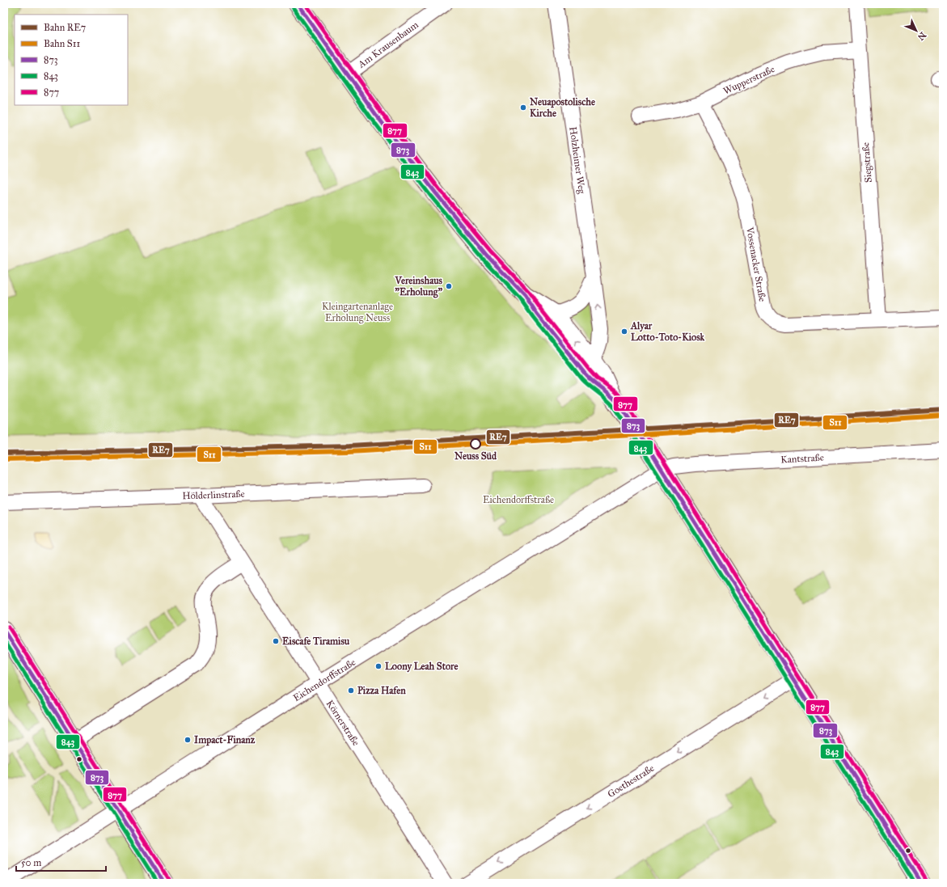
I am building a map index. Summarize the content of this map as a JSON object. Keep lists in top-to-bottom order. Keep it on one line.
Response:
{"streets":{"street":["Am Krausenbaum","Wupperstraße","Holzheimer Weg","Siegstraße","Vossenacker Straße","Kantstraße","Hölderlinstraße","Eichendorffstraße","Körnerstraße","Goethestraße"]},"crossings":[["Wupperstraße","Siegstraße"],["Wupperstraße","Vossenacker Straße"],["Siegstraße","Vossenacker Straße"],["Kantstraße","Eichendorffstraße"],["Hölderlinstraße","Körnerstraße"],["Eichendorffstraße","Körnerstraße"]],"one_way":["Goethestraße"],"parks":["Kleingartenanlage Erholung Neuss","Eichendorffstraße"],"places":["Neuapostolische Kirche","Vereinshaus \"Erholung\"","Alyar Lotto-Toto-Kiosk","Neuss Süd","Eiscafe Tiramisu","Loony Leah Store","Pizza Hafen","Impact-Finanz"],"lines":["transit line 873","transit line 877","transit line 843","rail line RE7","rail line S11"],"legend":["Bahn RE7","Bahn S11","873","843","877"],"scale_bar":"50 m","north":"bottom right"}
